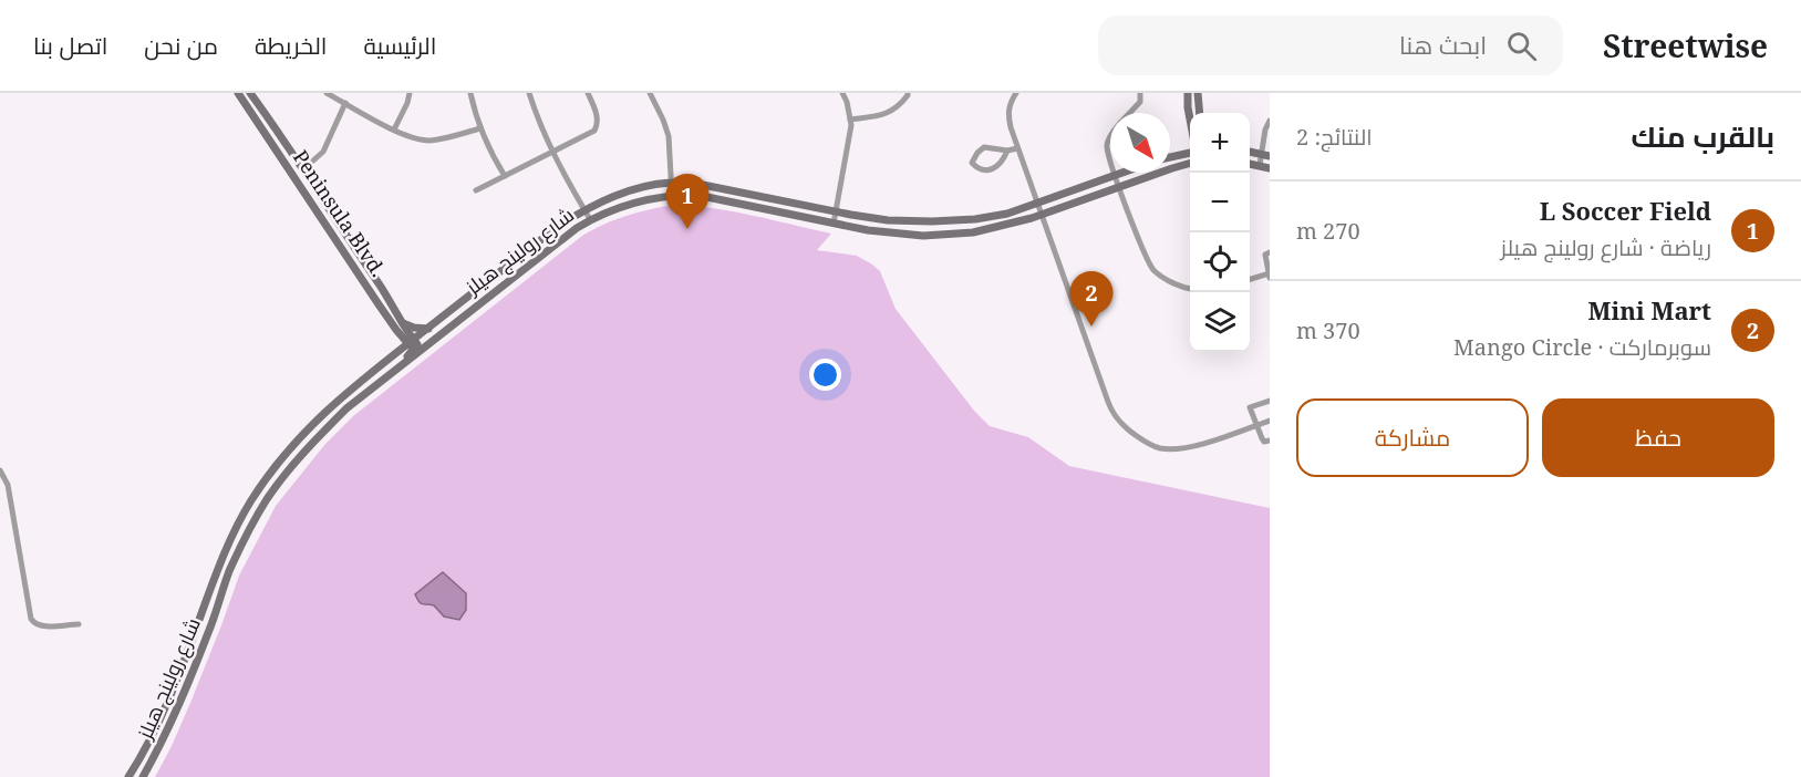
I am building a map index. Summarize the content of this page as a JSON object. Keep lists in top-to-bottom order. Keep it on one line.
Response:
{"streets":{"main road":["Peninsula Blvd.","شارع رولينج هيلز"]},"crossings":[["Peninsula Blvd.","شارع رولينج هيلز"]],"north":"bottom right","page":{"header":"Streetwise","search":"ابحث هنا","nav":["الرئيسية","الخريطة","من نحن","اتصل بنا"],"heading":["بالقرب منك","النتائج: 2"],"map_buttons":["+","−"],"pins":["1","2"],"list":[{"mark":"1","name":"L Soccer Field","note":"رياضة · شارع رولينج هيلز","value":"270 m"},{"mark":"2","name":"Mini Mart","note":"سوبرماركت · Mango Circle","value":"370 m"}],"buttons":["حفظ","مشاركة"]}}
